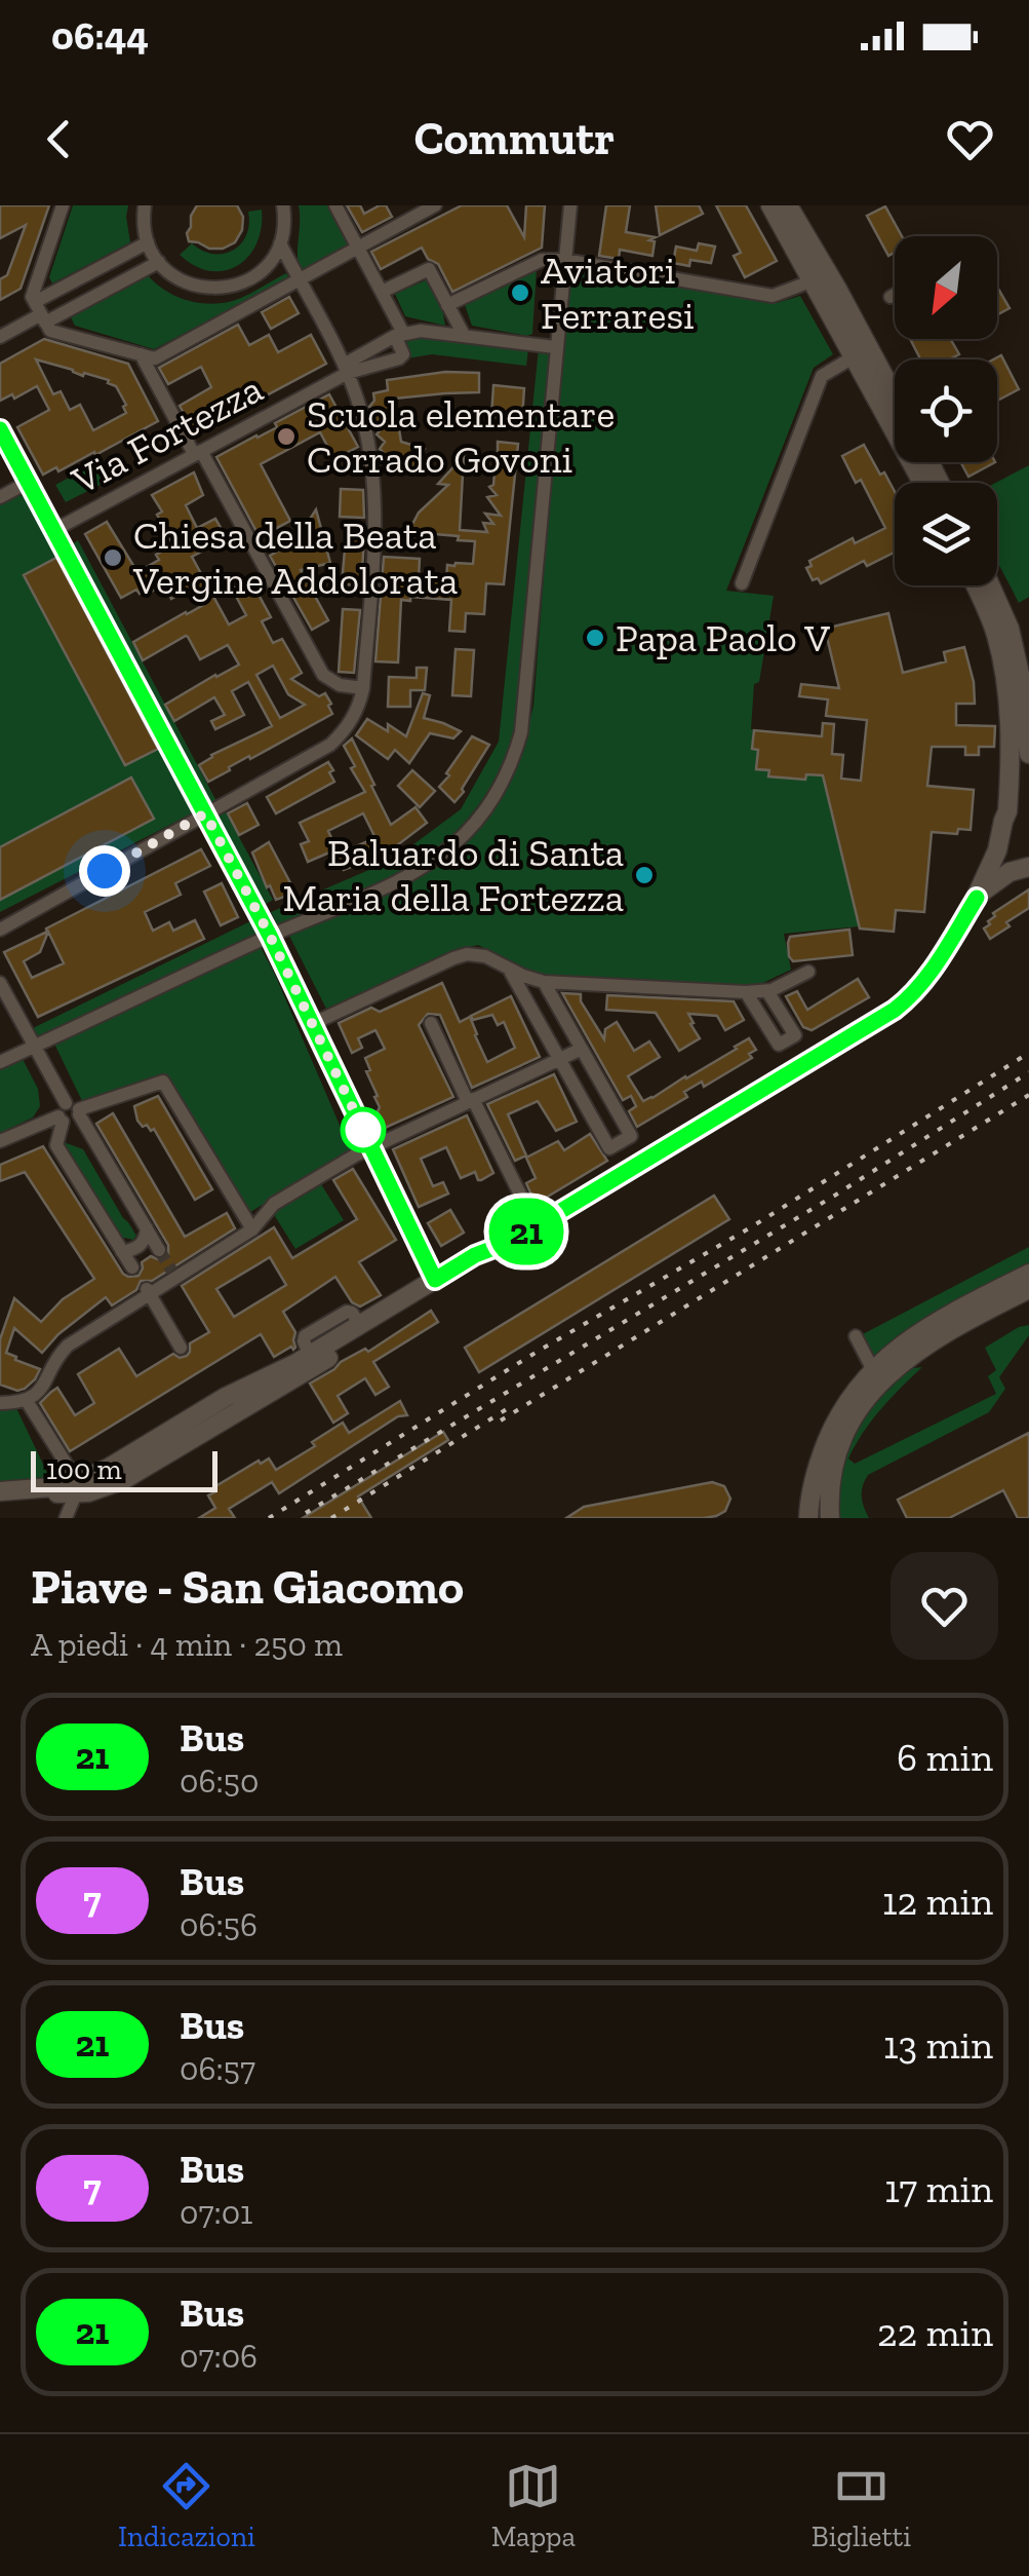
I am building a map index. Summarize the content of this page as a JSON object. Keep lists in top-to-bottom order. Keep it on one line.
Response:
{"streets":{"street":["Via Fortezza"]},"places":["Aviatori Ferraresi","Scuola elementare Corrado Govoni","Chiesa della Beata Vergine Addolorata","Papa Paolo V","Baluardo di Santa Maria della Fortezza"],"lines":["bus line 21"],"scale_bar":"100 m","north":"bottom left","page":{"status":"06:44","header":"Commutr","on_map":"21","scale":"100 m","heading":["Piave - San Giacomo","A piedi · 4 min · 250 m"],"list":[{"mark":"21","name":"Bus","note":"06:50","value":"6 min"},{"mark":"7","name":"Bus","note":"06:56","value":"12 min"},{"mark":"21","name":"Bus","note":"06:57","value":"13 min"},{"mark":"7","name":"Bus","note":"07:01","value":"17 min"},{"mark":"21","name":"Bus","note":"07:06","value":"22 min"}],"tabs":["Indicazioni","Mappa","Biglietti"]}}
